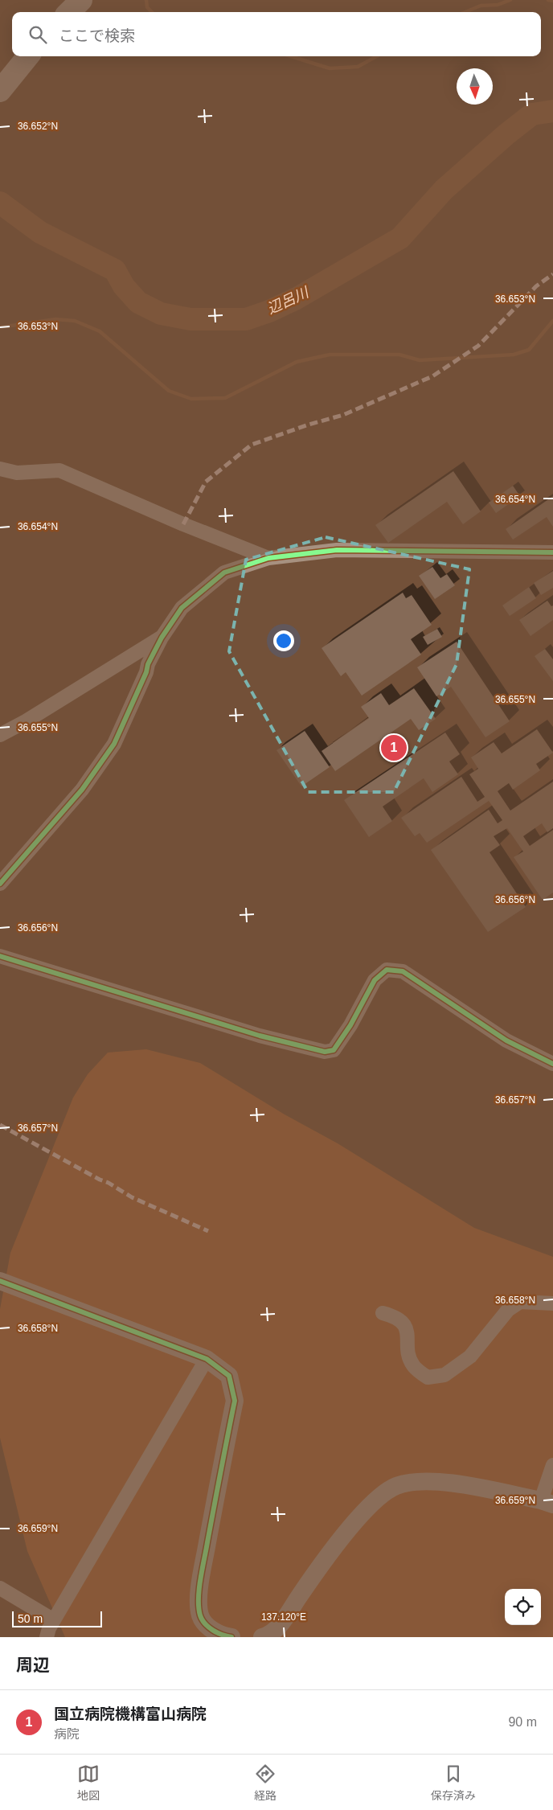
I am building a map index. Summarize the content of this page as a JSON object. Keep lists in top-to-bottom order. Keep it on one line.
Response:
{"water":["辺呂川"],"scale_bar":"50 m","north":"bottom","page":{"search":"ここで検索","pins":"1","scale":"50 m","heading":"周辺","list":[{"mark":"1","name":"国立病院機構富山病院","note":"病院","value":"90 m"}],"nav":["地図","経路","保存済み"]},"coordinates":["36.652°N","36.653°N","36.654°N","36.655°N","36.656°N","36.657°N","36.658°N","36.659°N","137.120°E"]}
